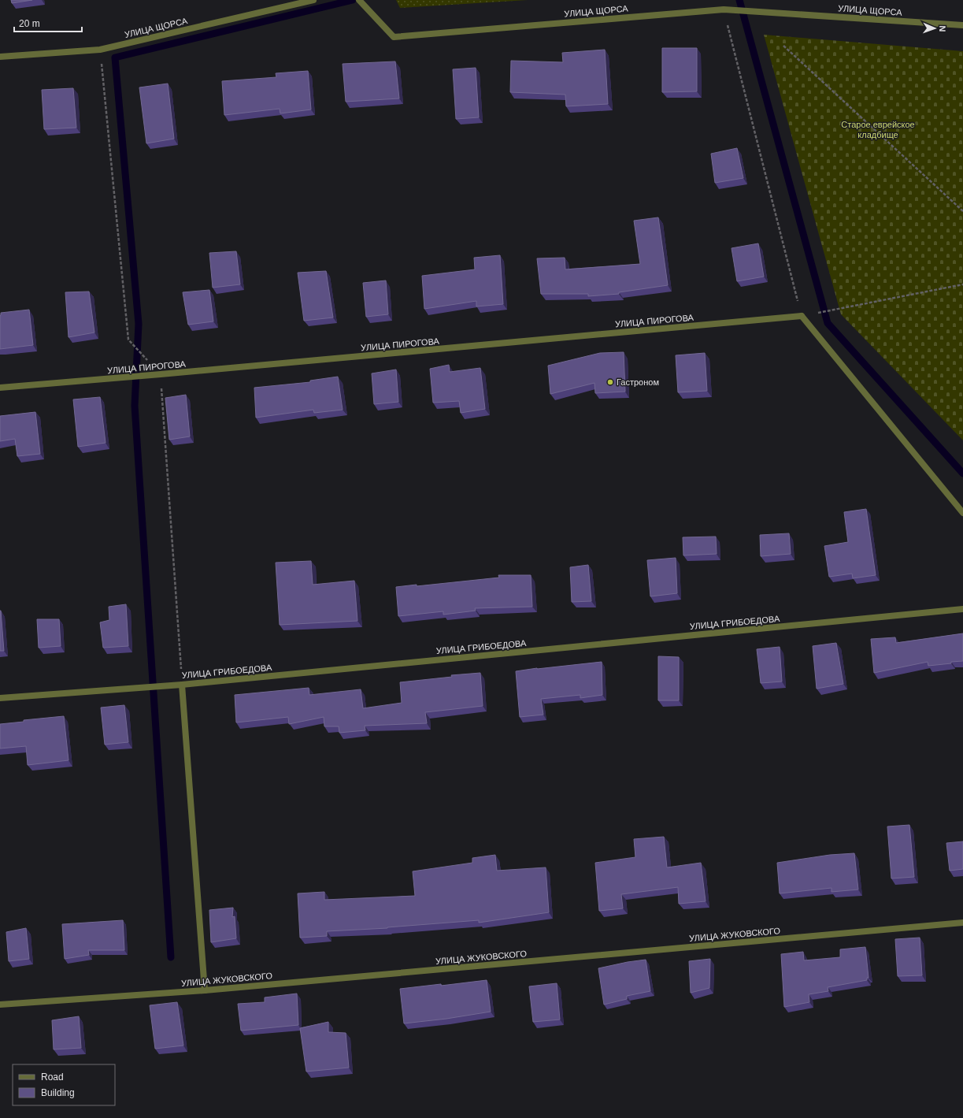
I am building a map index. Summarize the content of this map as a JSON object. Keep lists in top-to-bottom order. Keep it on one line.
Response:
{"streets":{"street":["УЛИЦА ЩОРСА","УЛИЦА ПИРОГОВА","УЛИЦА ГРИБОЕДОВА","УЛИЦА ЖУКОВСКОГО"]},"parks":["Старое еврейское кладбище"],"places":["Гастроном"],"legend":["Road","Building"],"scale_bar":"20 m","north":"right"}
